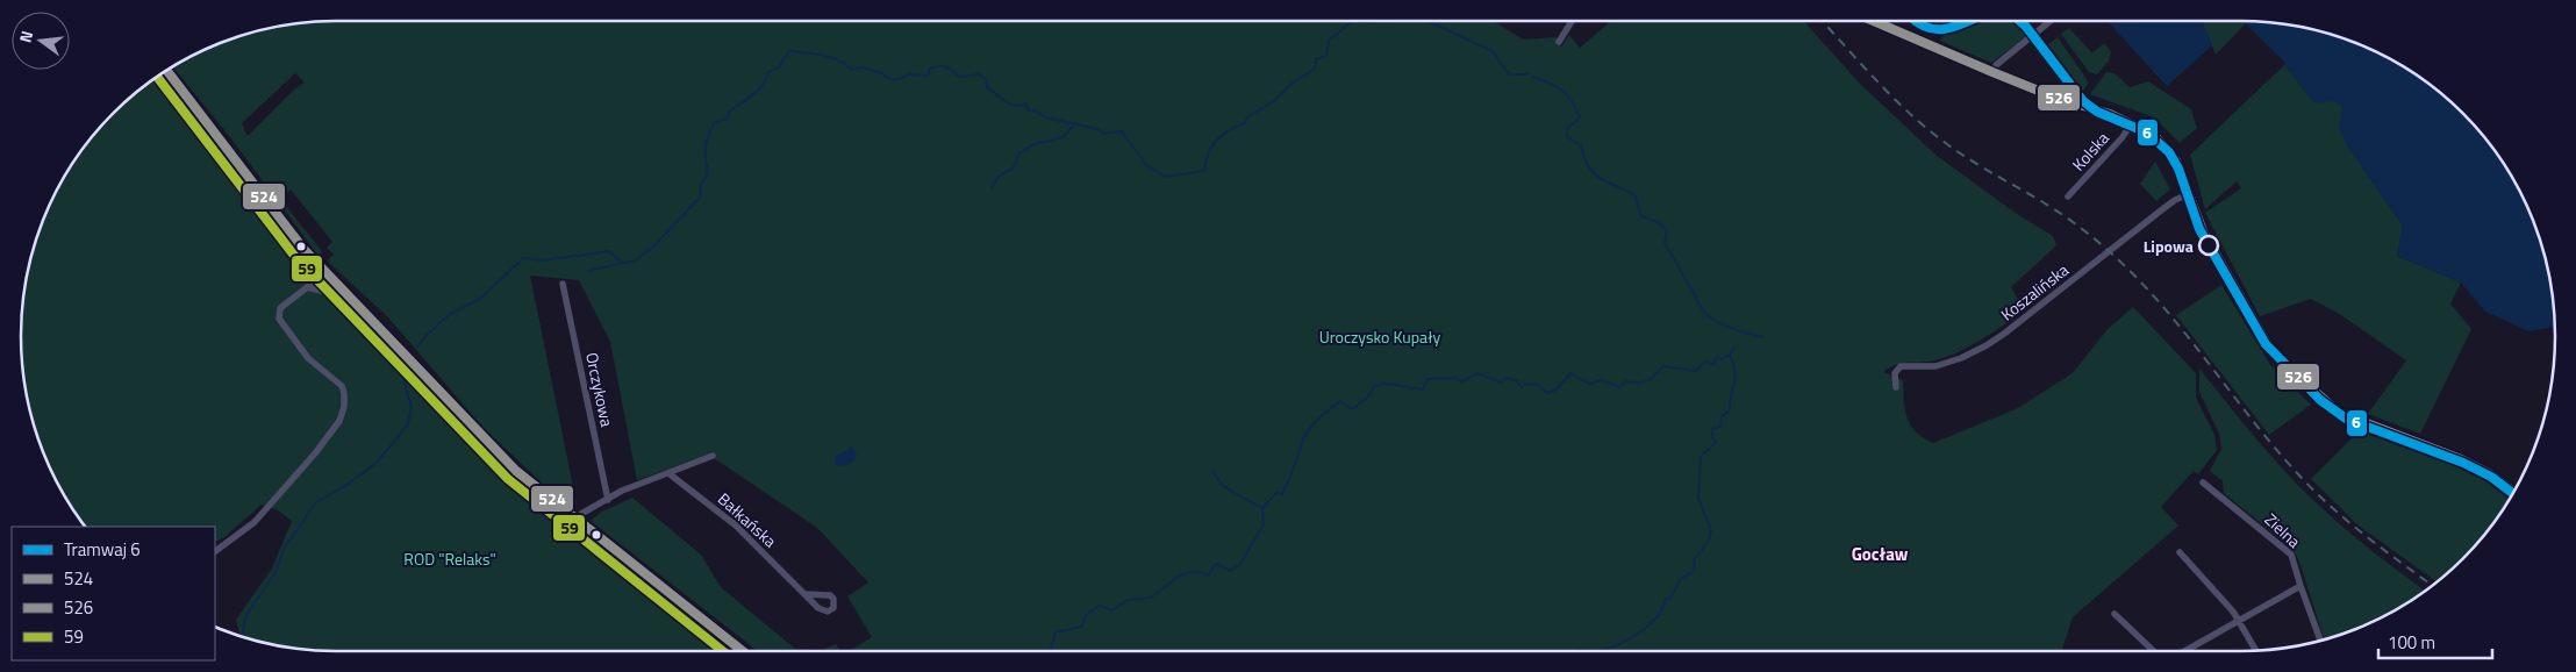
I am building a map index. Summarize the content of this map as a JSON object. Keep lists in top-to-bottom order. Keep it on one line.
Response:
{"streets":{"street":["Kolska","Koszalińska","Orczykowa","Bałkańska","Zielna"]},"districts":["Gocław"],"parks":["Uroczysko Kupały","ROD \"Relaks\""],"places":["Lipowa"],"lines":["tram line 6","transit line 526","transit line 524","transit line 59"],"legend":["Tramwaj 6","524","526","59"],"scale_bar":"100 m","north":"left"}
